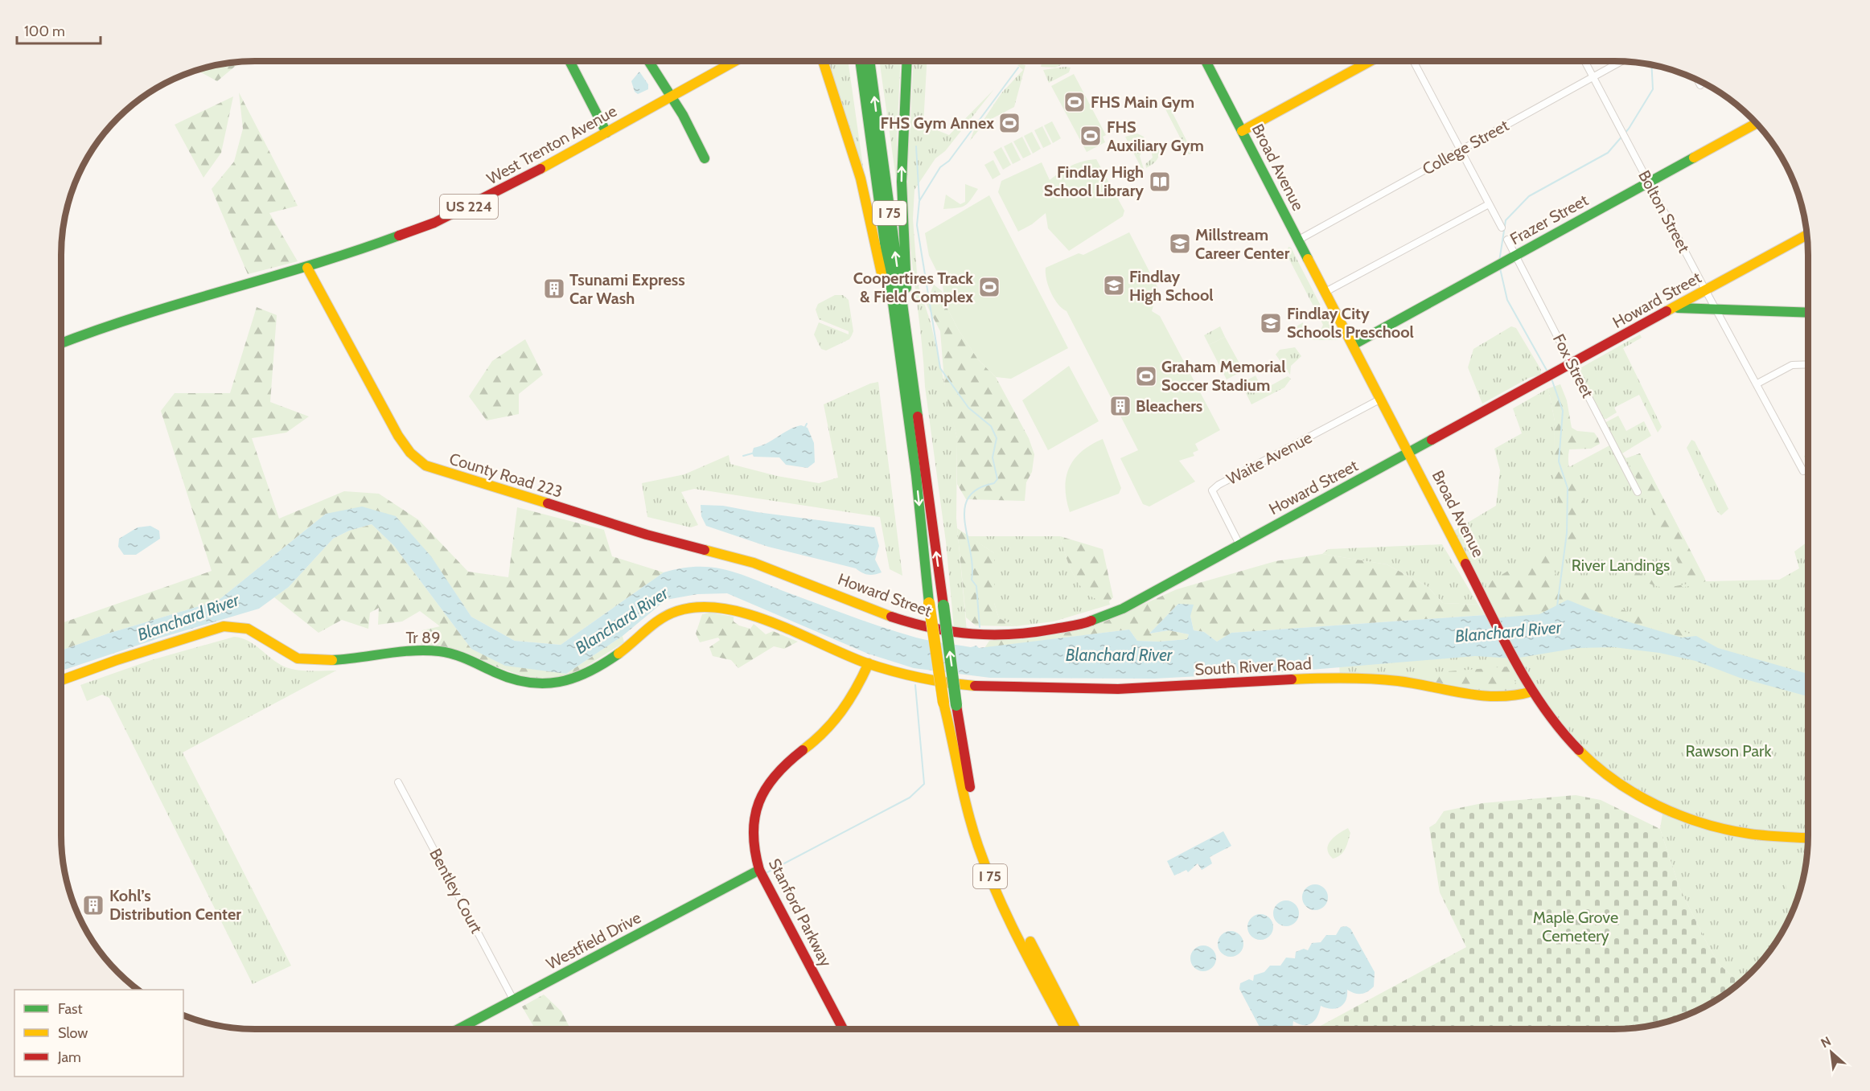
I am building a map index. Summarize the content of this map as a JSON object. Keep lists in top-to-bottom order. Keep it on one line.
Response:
{"streets":{"main road":["West Trenton Avenue","Broad Avenue","US 224","I 75","Frazer Street","Howard Street","County Road 223","Tr 89","South River Road","Stanford Parkway","Westfield Drive"],"street":["College Street","Bolton Street","Fox Street","Waite Avenue","Bentley Court"]},"crossings":[["West Trenton Avenue","US 224"],["West Trenton Avenue","County Road 223"],["College Street","Broad Avenue"],["College Street","Bolton Street"],["Broad Avenue","Frazer Street"],["Broad Avenue","Howard Street"],["Broad Avenue","Waite Avenue"],["Broad Avenue","South River Road"],["US 224","County Road 223"],["Bolton Street","Frazer Street"],["Bolton Street","Howard Street"],["Frazer Street","Fox Street"],["Howard Street","Fox Street"],["Howard Street","Waite Avenue"],["Howard Street","County Road 223"],["Tr 89","South River Road"],["South River Road","Stanford Parkway"],["Bentley Court","Westfield Drive"],["Stanford Parkway","Westfield Drive"]],"water":["Blanchard River"],"parks":["River Landings","Rawson Park","Maple Grove Cemetery"],"places":{"sports":["FHS Main Gym","FHS Gym Annex","FHS Auxiliary Gym","Coopertires Track & Field Complex","Graham Memorial Soccer Stadium"],"library":["Findlay High School Library"],"school or university":["Millstream Career Center","Findlay High School","Findlay City Schools Preschool"],"building":["Tsunami Express Car Wash","Bleachers","Kohl’s Distribution Center"]},"legend":["Fast","Slow","Jam"],"scale_bar":"100 m","north":"top left"}
